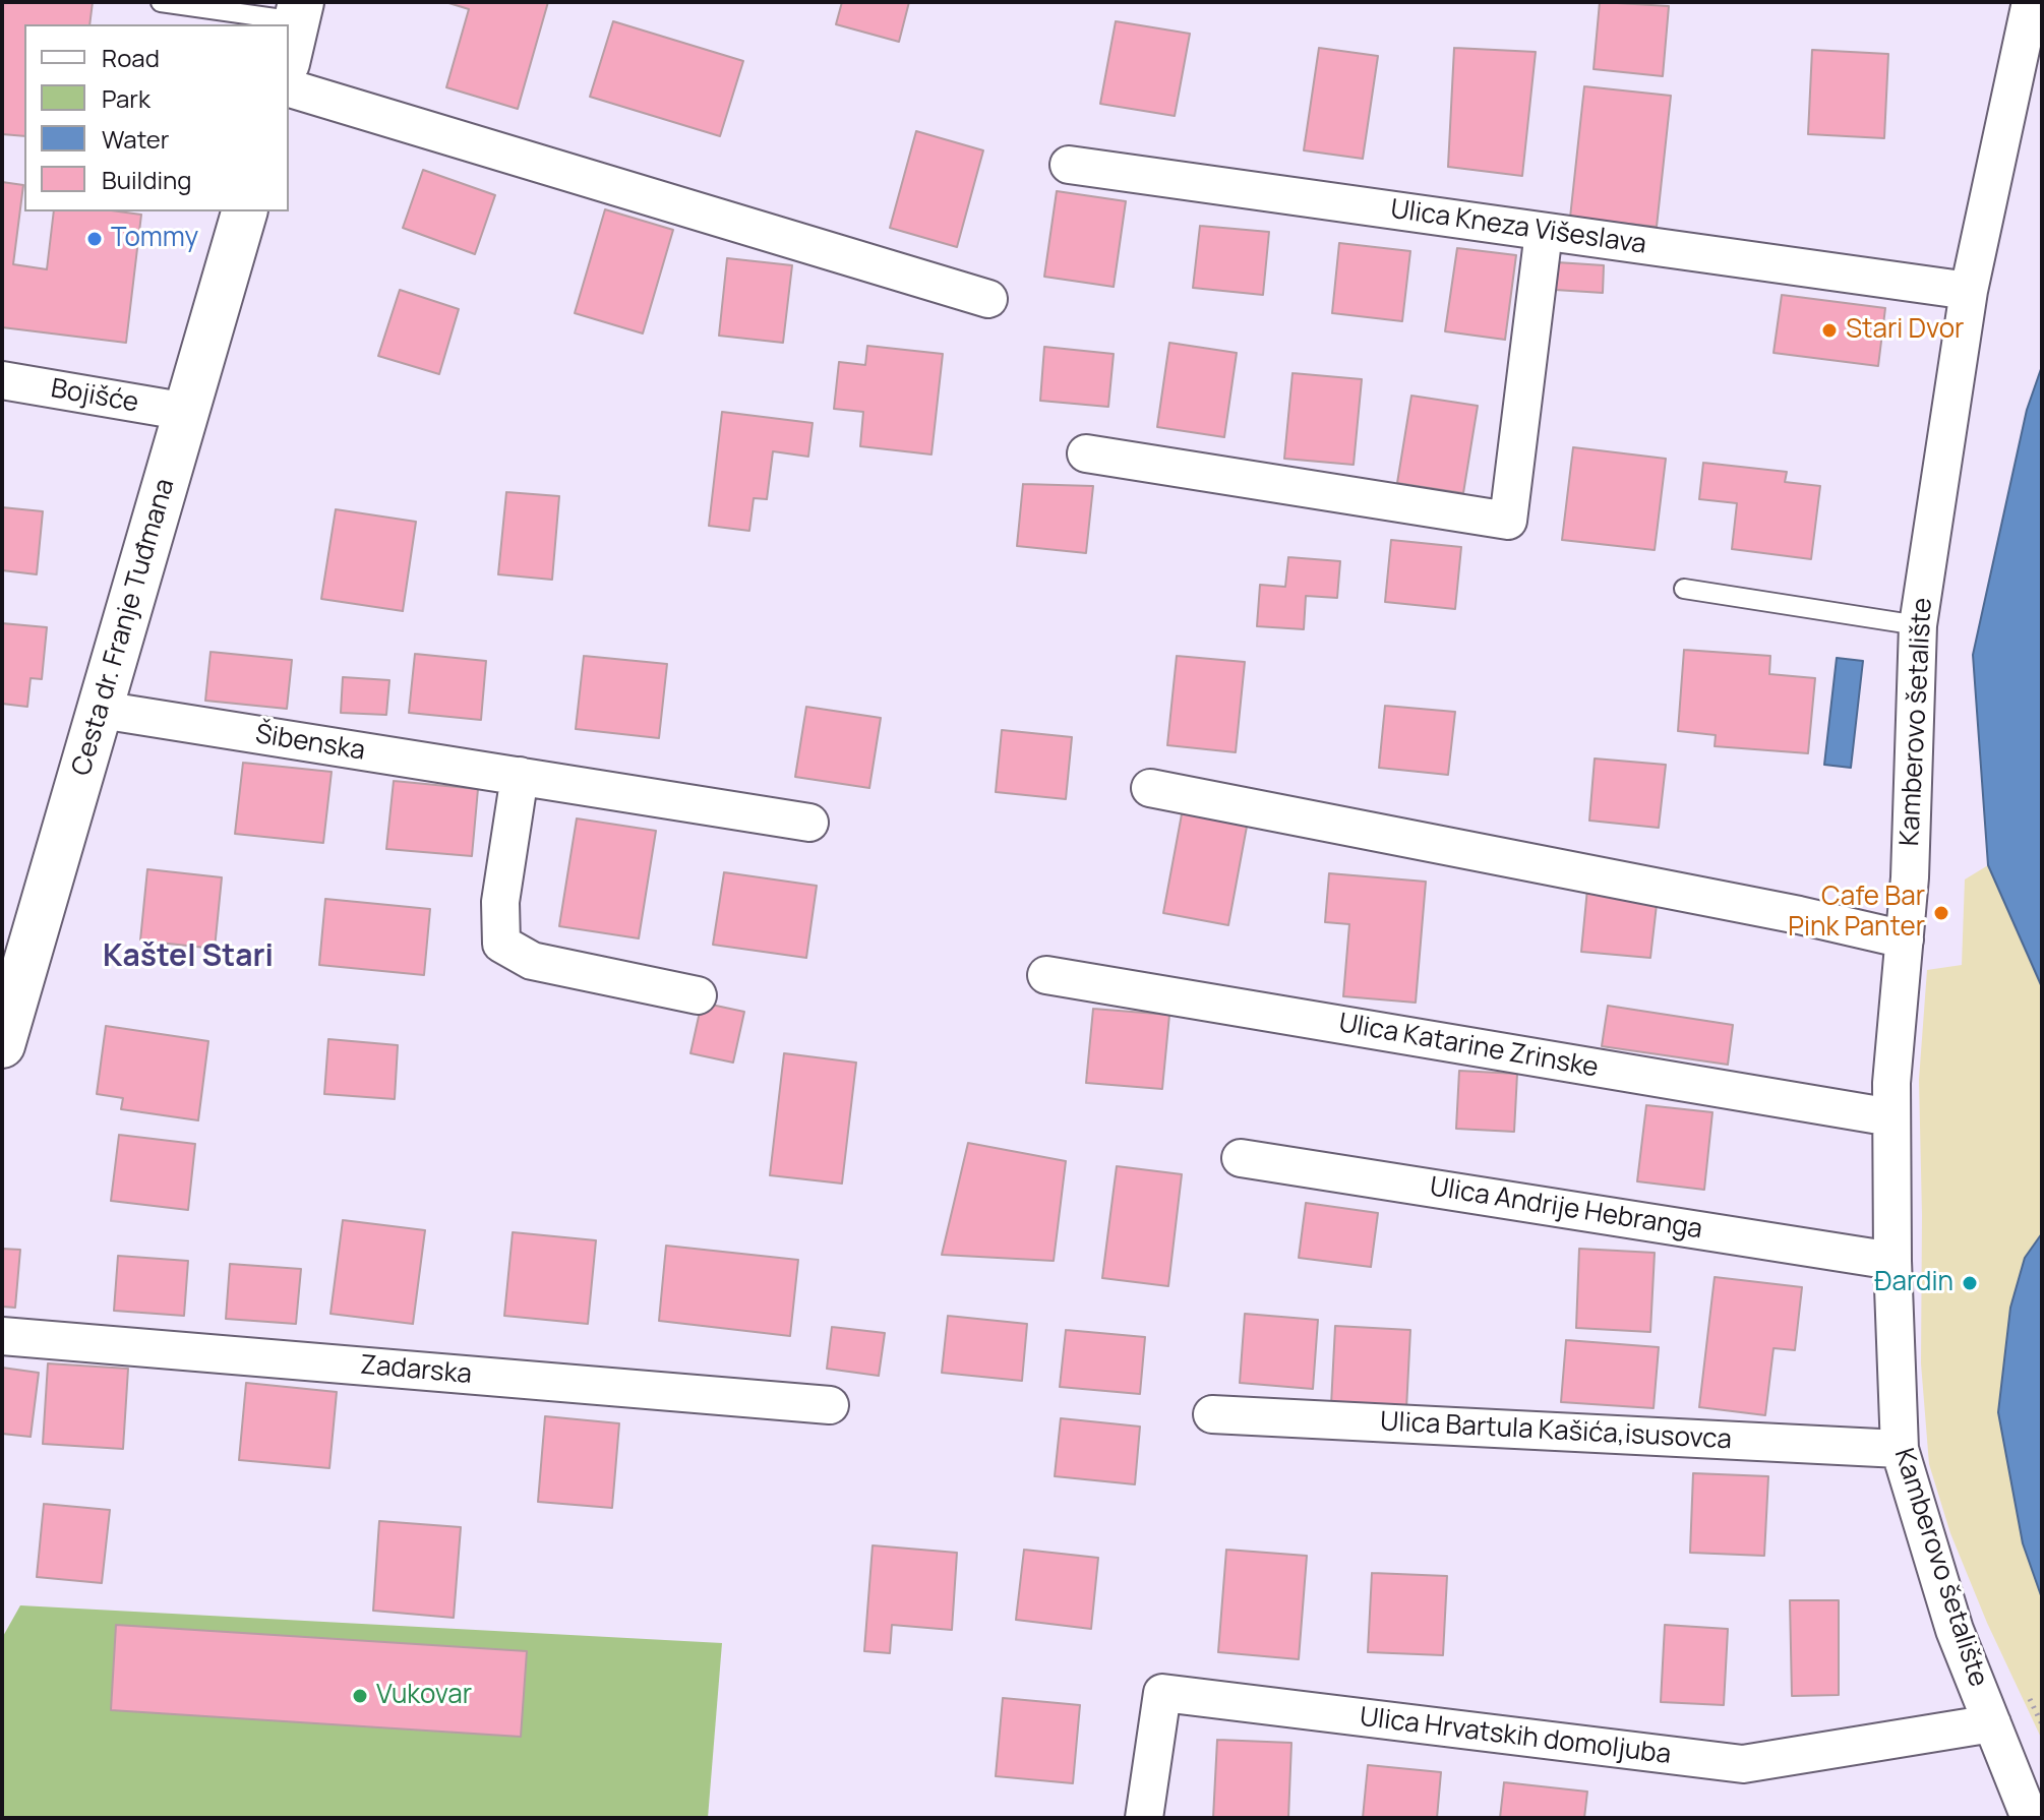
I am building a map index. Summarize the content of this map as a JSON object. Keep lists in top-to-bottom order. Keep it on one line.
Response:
{"streets":{"main road":["Cesta dr. Franje Tuđmana"],"street":["Ulica Kneza Višeslava","Bojišće","Kamberovo šetalište","Šibenska","Ulica Katarine Zrinske","Ulica Andrije Hebranga","Zadarska","Ulica Bartula Kašića,isusovca","Ulica Hrvatskih domoljuba"]},"crossings":[["Ulica Kneza Višeslava","Kamberovo šetalište"],["Bojišće","Cesta dr. Franje Tuđmana"],["Cesta dr. Franje Tuđmana","Šibenska"],["Kamberovo šetalište","Ulica Katarine Zrinske"],["Kamberovo šetalište","Ulica Andrije Hebranga"],["Kamberovo šetalište","Ulica Bartula Kašića,isusovca"],["Kamberovo šetalište","Ulica Hrvatskih domoljuba"]],"districts":["Kaštel Stari"],"places":["Tommy","Stari Dvor","Cafe Bar Pink Panter","Đardin","Vukovar"],"legend":["Road","Park","Water","Building"]}
